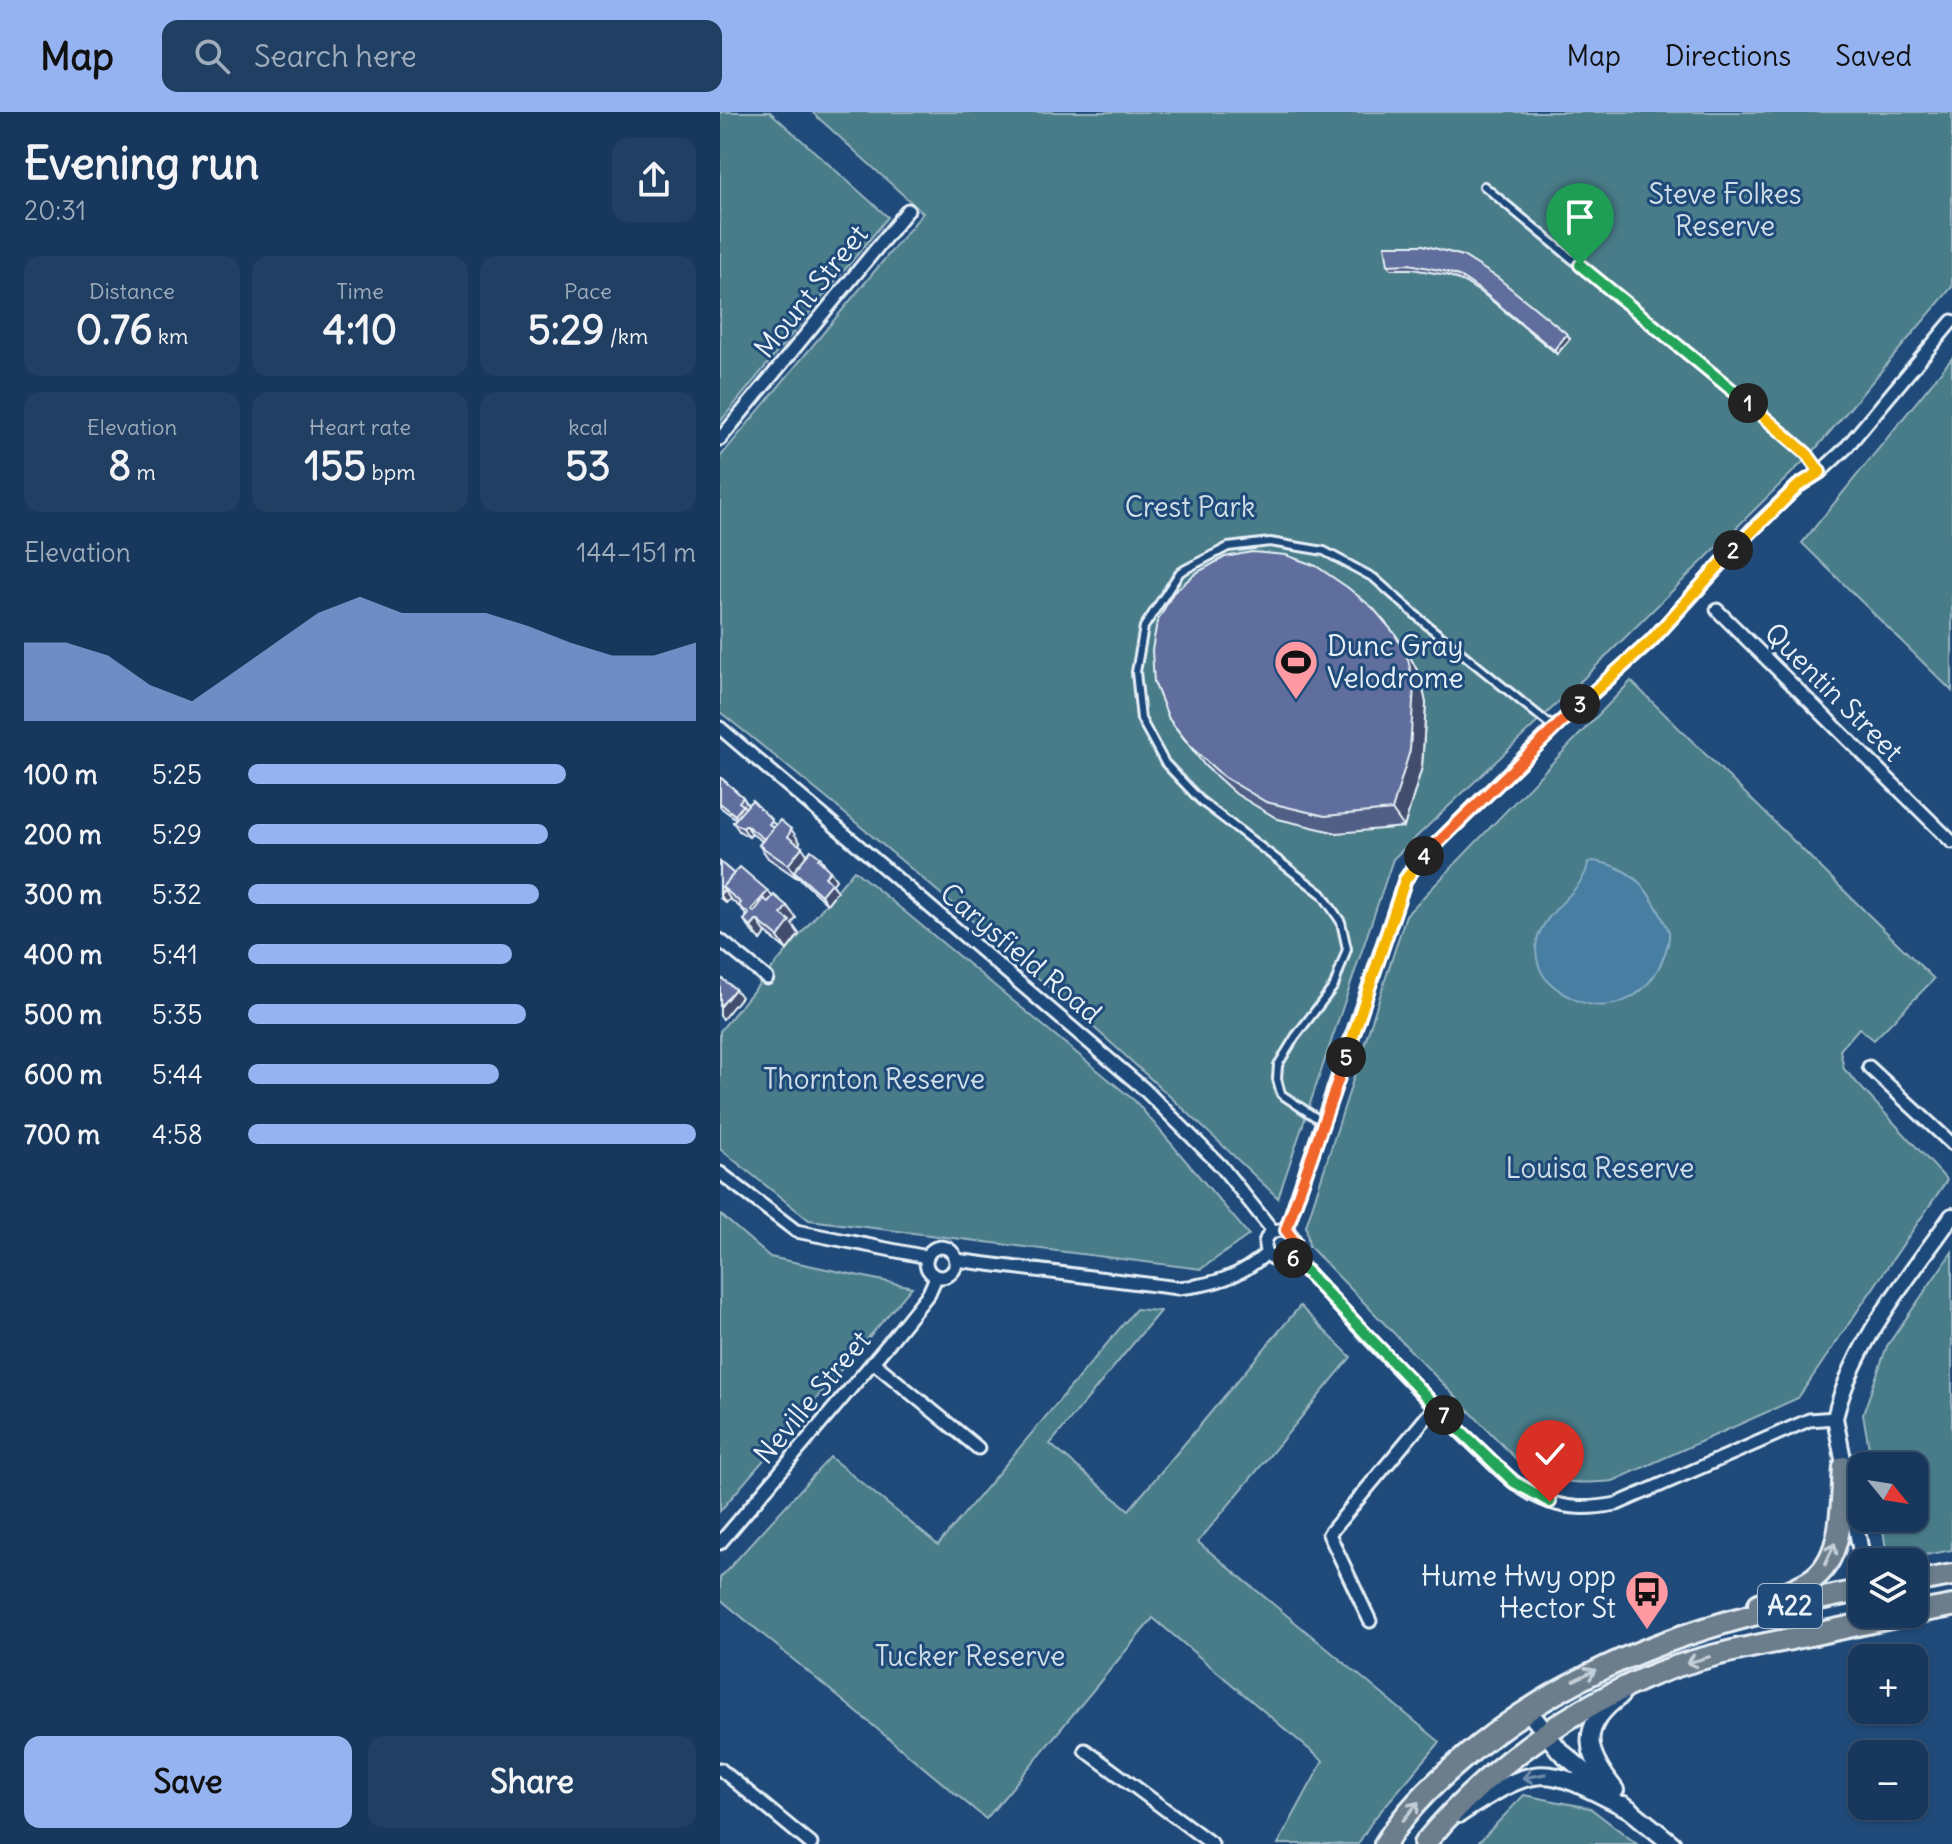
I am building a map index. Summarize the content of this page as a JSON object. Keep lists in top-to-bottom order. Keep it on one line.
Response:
{"streets":{"highway":["A22"],"street":["Mount Street","Quentin Street","Carysfield Road","Neville Street"]},"parks":["Steve Folkes Reserve","Crest Park","Thornton Reserve","Louisa Reserve","Tucker Reserve"],"places":{"sports":["Dunc Gray Velodrome"],"bus stop":["Hume Hwy opp Hector St"]},"north":"bottom right","page":{"header":"Map","search":"Search here","nav":["Map","Directions","Saved"],"heading":["Evening run","20:31"],"stats":[["Distance","0.76 km"],["Time","4:10"],["Pace","5:29 /km"],["Elevation","8 m"],["Heart rate","155 bpm"],["kcal","53"]],"pins":["1","2","3","4","5","6","7"],"chart":["Elevation","144–151 m"],"list":[{"name":"100 m","note":"5:25"},{"name":"200 m","note":"5:29"},{"name":"300 m","note":"5:32"},{"name":"400 m","note":"5:41"},{"name":"500 m","note":"5:35"},{"name":"600 m","note":"5:44"},{"name":"700 m","note":"4:58"}],"map_buttons":["+","−"],"buttons":["Save","Share"]}}
